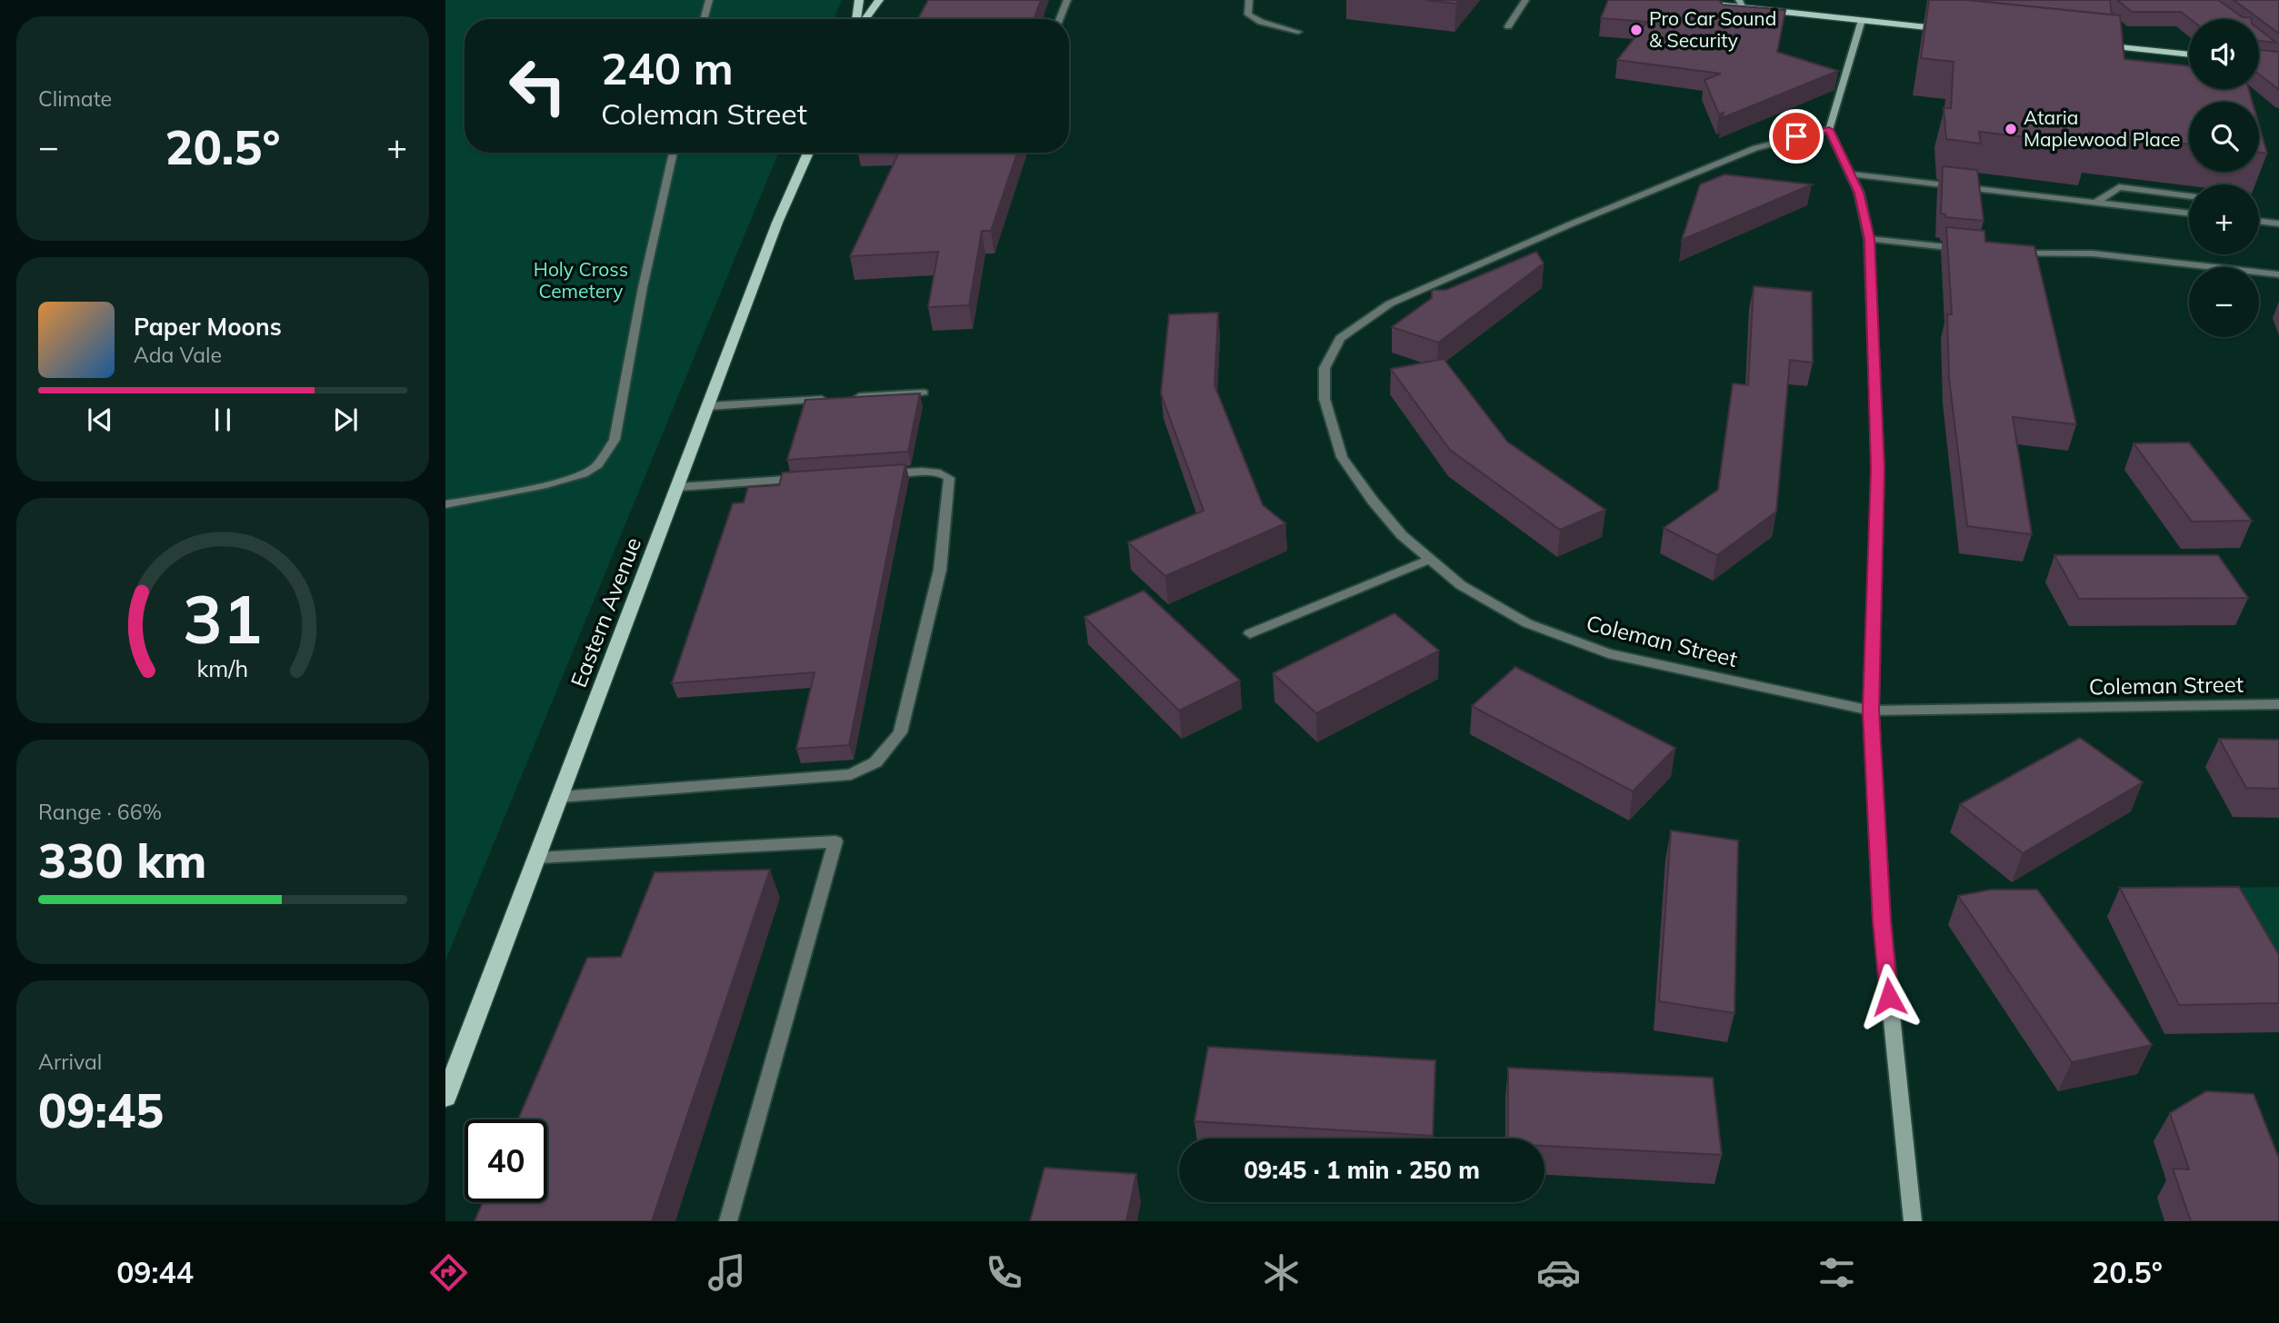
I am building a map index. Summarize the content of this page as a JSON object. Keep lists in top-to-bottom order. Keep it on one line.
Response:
{"streets":{"main road":["Eastern Avenue"],"street":["Coleman Street"]},"parks":["Holy Cross Cemetery"],"places":["Pro Car Sound & Security","Ataria Maplewood Place"],"page":{"tile":["Climate",["Range · 66%","330 km"],["Arrival","09:45"]],"map_buttons":["+","−"],"turn":["240 m","Coleman Street"],"heat":["−","20.5°","+"],"song":["Paper Moons","Ada Vale"],"limit":"40","trip":"09:45 · 1 min · 250 m","tabs":["09:44","20.5°"],"gauge":["31","km/h"]}}
